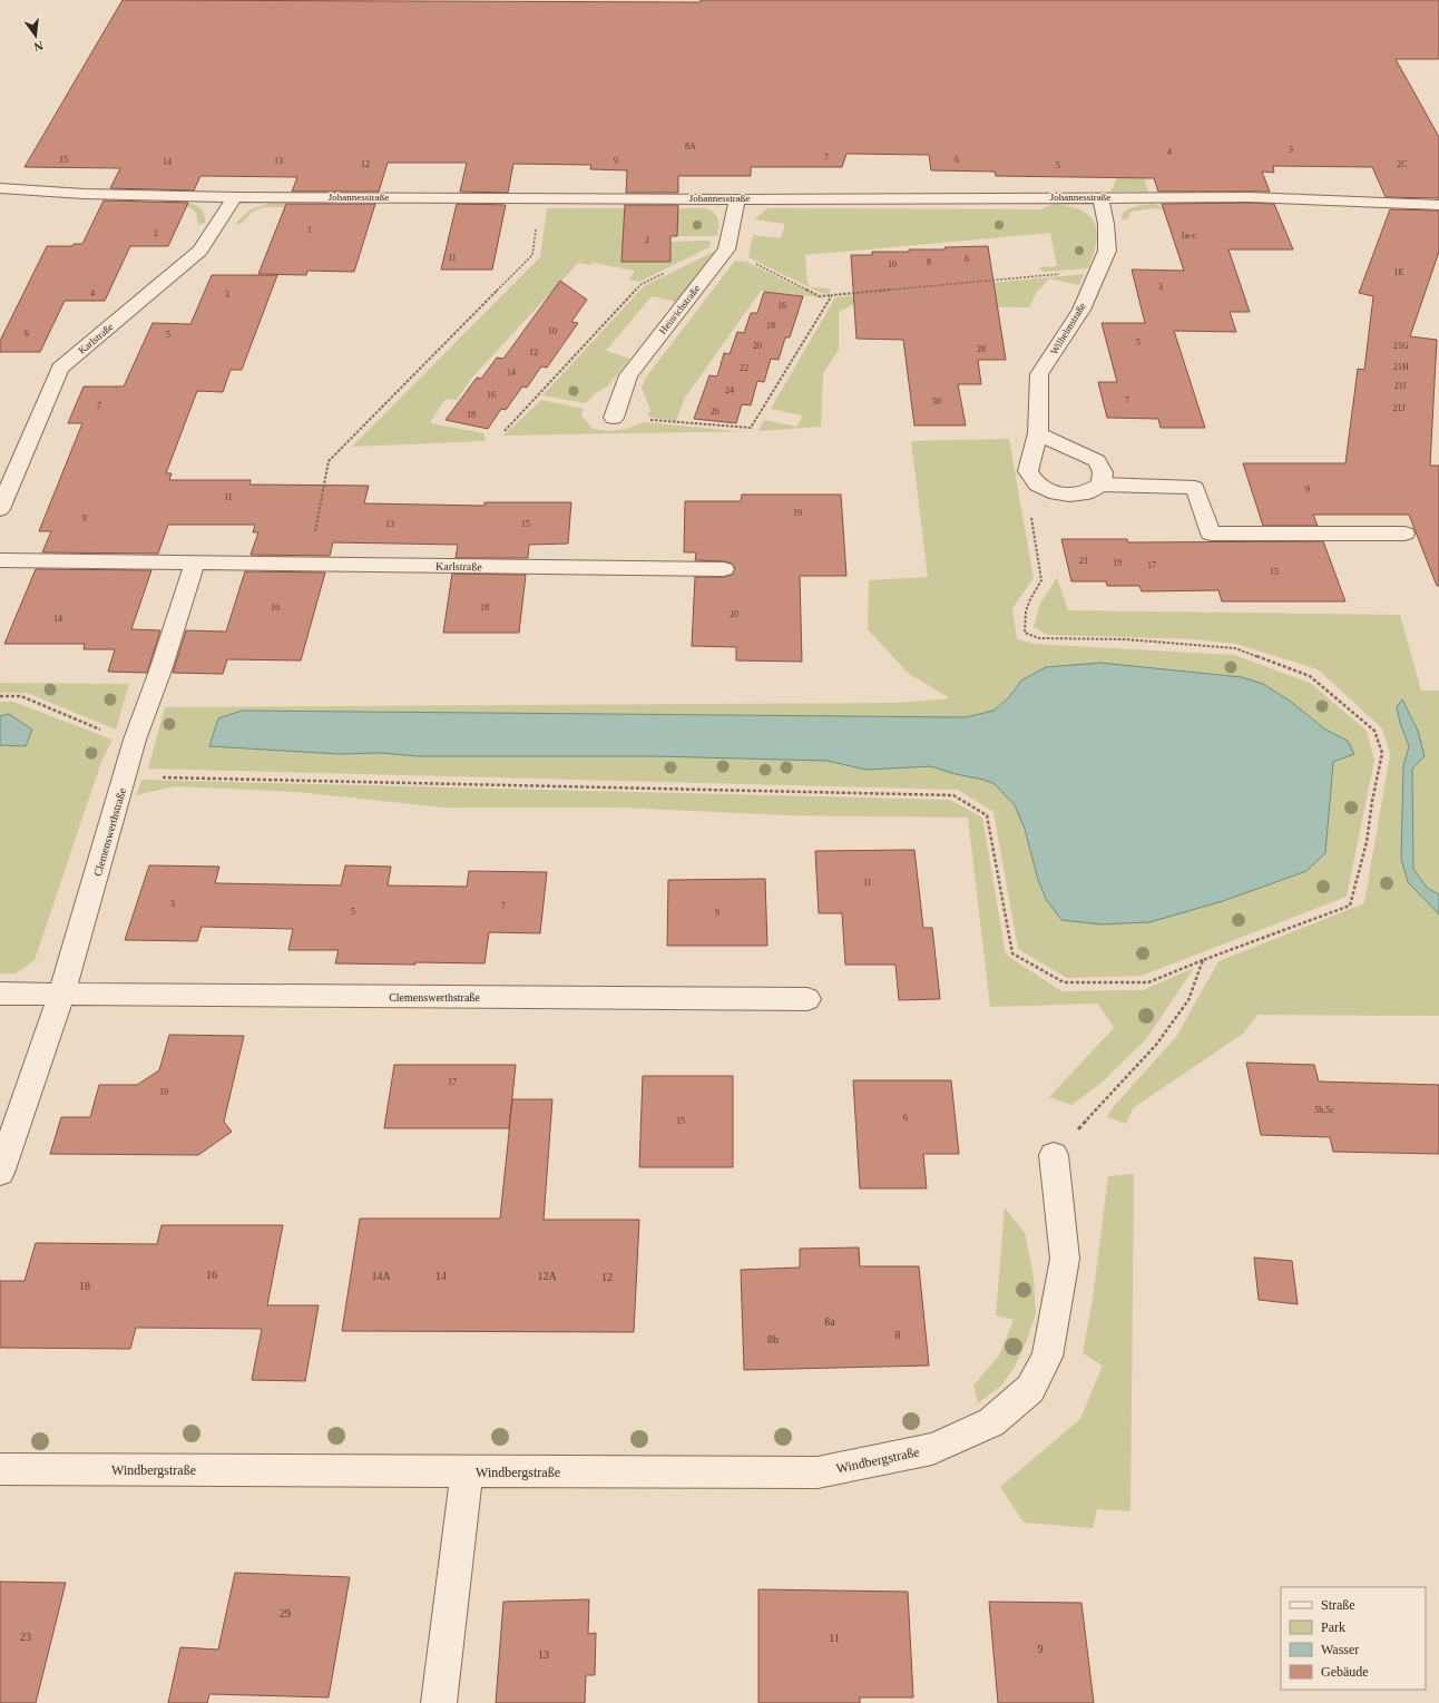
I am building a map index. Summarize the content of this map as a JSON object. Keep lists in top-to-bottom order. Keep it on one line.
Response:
{"streets":{"street":["Johannesstraße","Heinrichstraße","Wilhelmstraße","Karlstraße","Clemenswerthstraße","Windbergstraße"]},"crossings":[["Johannesstraße","Heinrichstraße"],["Johannesstraße","Wilhelmstraße"],["Johannesstraße","Karlstraße"],["Karlstraße","Clemenswerthstraße"]],"house_numbers":["8A","3","4","7","15","6","13","9","14","12","2C","5","1","2","1a-c","2","11","6","8","10","1E","3","4","3","16","18","10","6","5","5","20","21G","28","12","21H","22","14","21I","24","16","7","30","7","21J","26","18","9","11","19","9","13","15","21","19","17","15","16","18","20","14","11","3","7","5","9","17","19","5b,5c","6","15","16","14A","14","12A","12","18","8a","8","8b","29","23","11","9","13"],"legend":["Straße","Park","Wasser","Gebäude"],"north":"bottom"}
